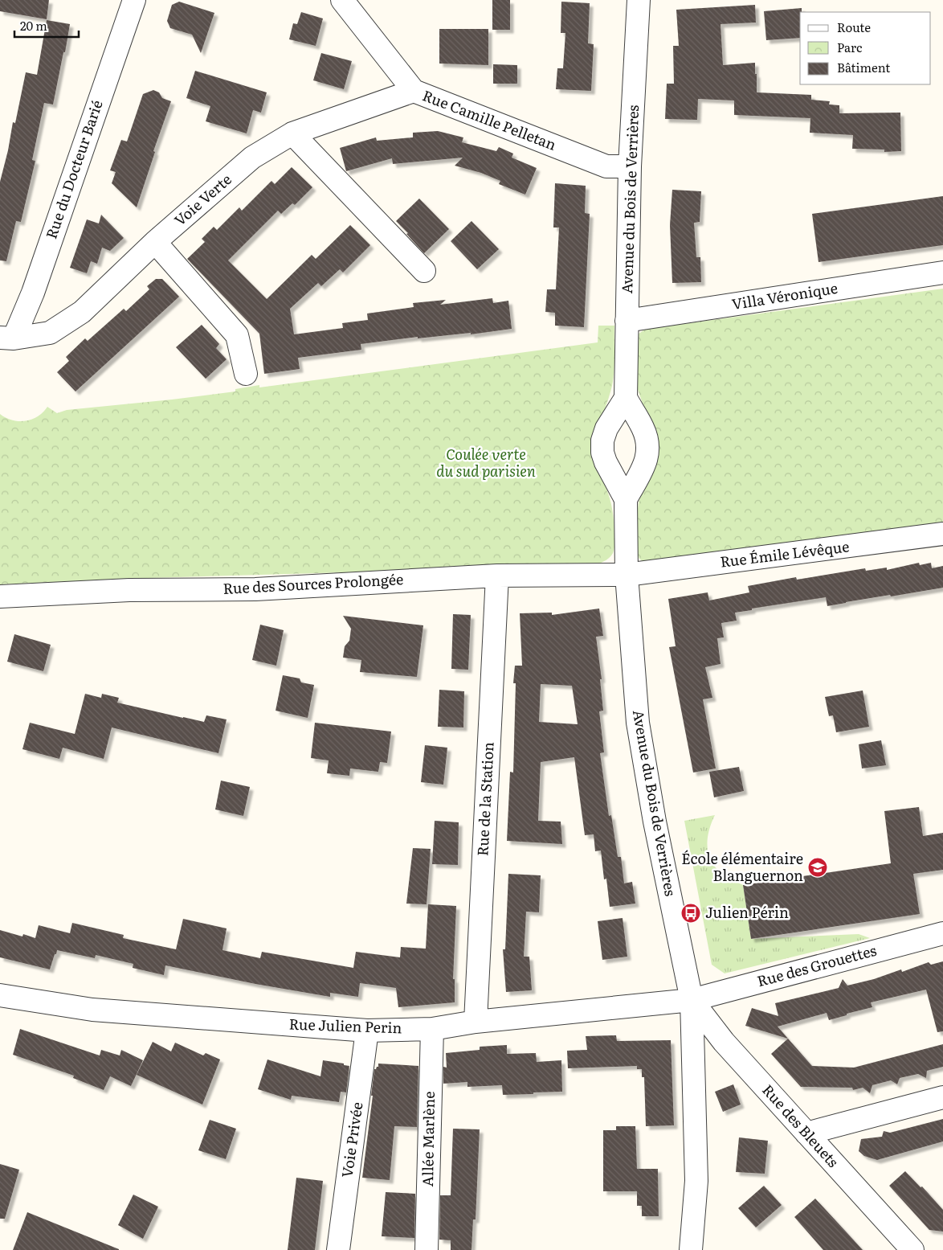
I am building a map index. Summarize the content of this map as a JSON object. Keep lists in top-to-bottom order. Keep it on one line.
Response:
{"streets":{"street":["Rue Camille Pelletan","Rue du Docteur Barié","Avenue du Bois de Verrières","Voie Verte","Villa Véronique","Rue Émile Lévêque","Rue des Sources Prolongée","Rue de la Station","Rue des Grouettes","Rue Julien Perin","Rue des Bleuets","Allée Marlène","Voie Privée"]},"crossings":[["Rue Camille Pelletan","Avenue du Bois de Verrières"],["Rue Camille Pelletan","Voie Verte"],["Rue du Docteur Barié","Voie Verte"],["Avenue du Bois de Verrières","Villa Véronique"],["Avenue du Bois de Verrières","Rue Émile Lévêque"],["Avenue du Bois de Verrières","Rue des Sources Prolongée"],["Avenue du Bois de Verrières","Rue des Grouettes"],["Avenue du Bois de Verrières","Rue Julien Perin"],["Avenue du Bois de Verrières","Rue des Bleuets"],["Rue Émile Lévêque","Rue des Sources Prolongée"],["Rue des Sources Prolongée","Rue de la Station"],["Rue de la Station","Rue Julien Perin"],["Rue des Grouettes","Rue Julien Perin"],["Rue des Grouettes","Rue des Bleuets"],["Rue Julien Perin","Rue des Bleuets"],["Rue Julien Perin","Allée Marlène"],["Rue Julien Perin","Voie Privée"]],"parks":["Coulée verte du sud parisien"],"places":{"school or university":["École élémentaire Blanguernon"],"bus stop":["Julien Périn"]},"legend":["Route","Parc","Bâtiment"],"scale_bar":"20 m"}
